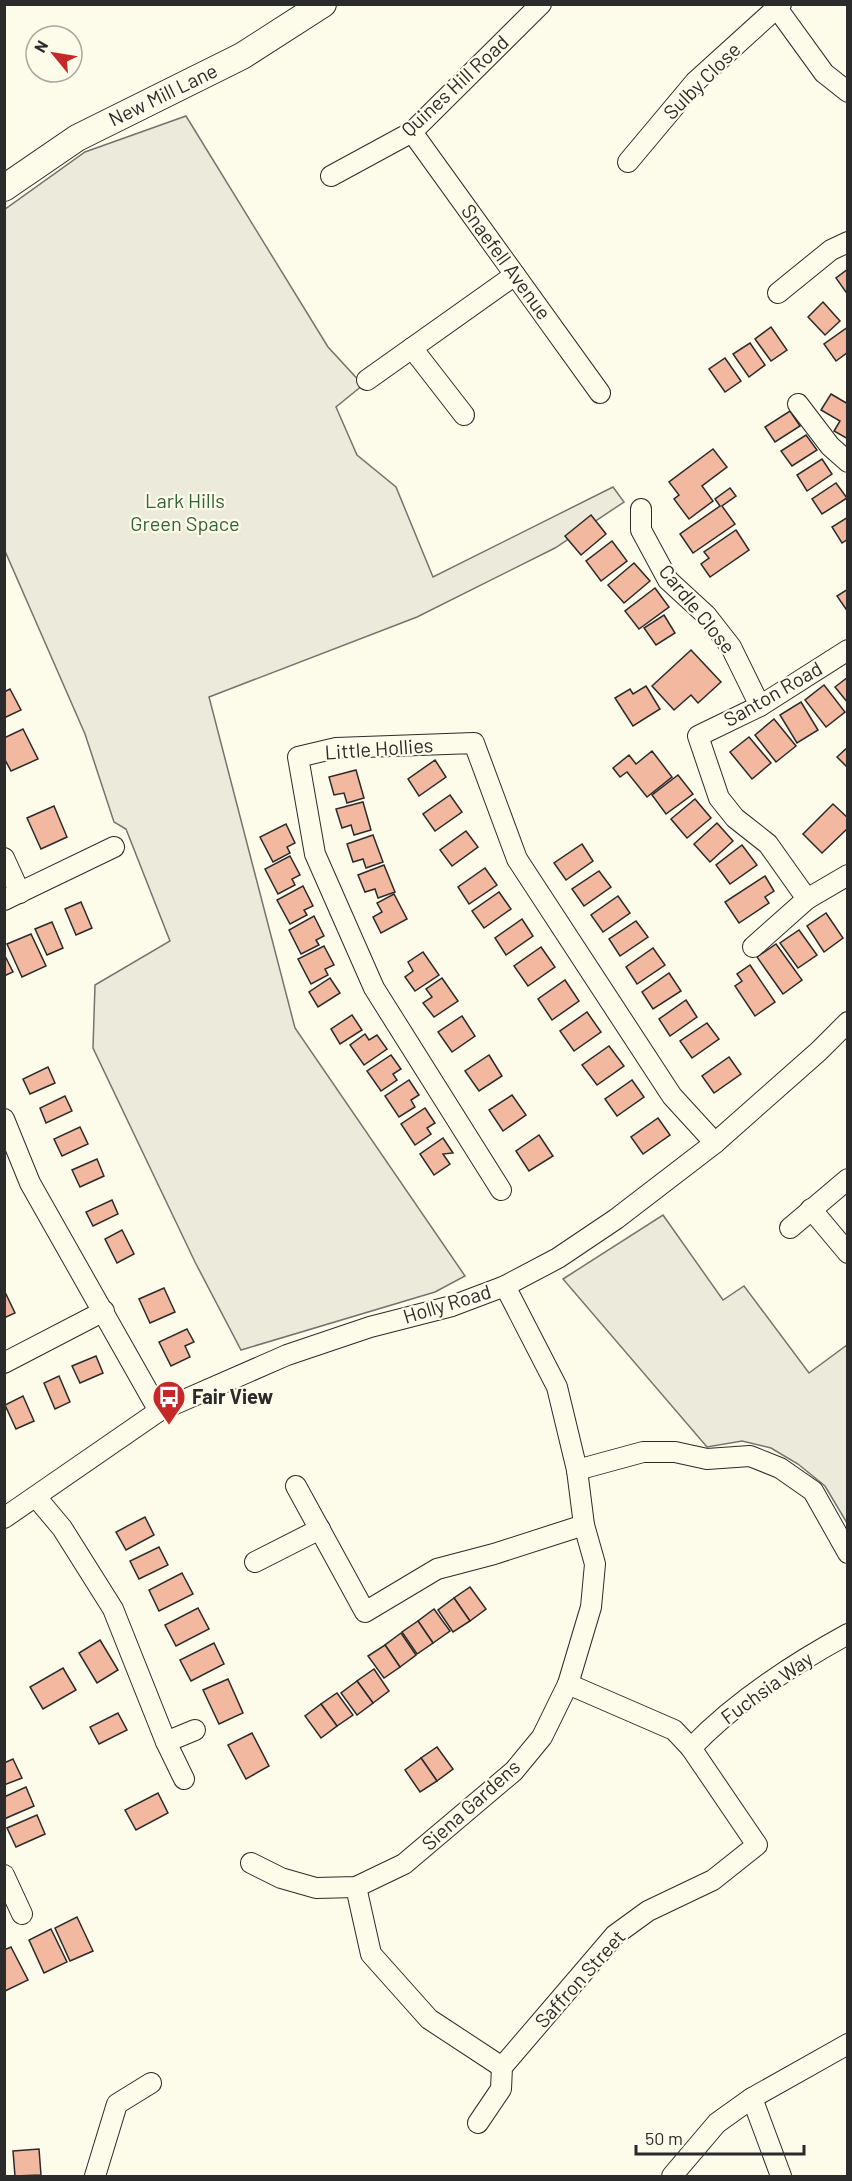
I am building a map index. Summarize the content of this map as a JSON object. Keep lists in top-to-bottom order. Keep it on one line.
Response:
{"streets":{"street":["Sulby Close","Quines Hill Road","New Mill Lane","Snaefell Avenue","Cardle Close","Santon Road","Little Hollies","Holly Road","Fuchsia Way","Siena Gardens","Saffron Street"]},"crossings":[["Quines Hill Road","Snaefell Avenue"],["Cardle Close","Santon Road"],["Little Hollies","Holly Road"],["Holly Road","Siena Gardens"],["Fuchsia Way","Saffron Street"]],"parks":["Lark Hills Green Space"],"places":{"bus stop":["Fair View"]},"scale_bar":"50 m","north":"top left"}
